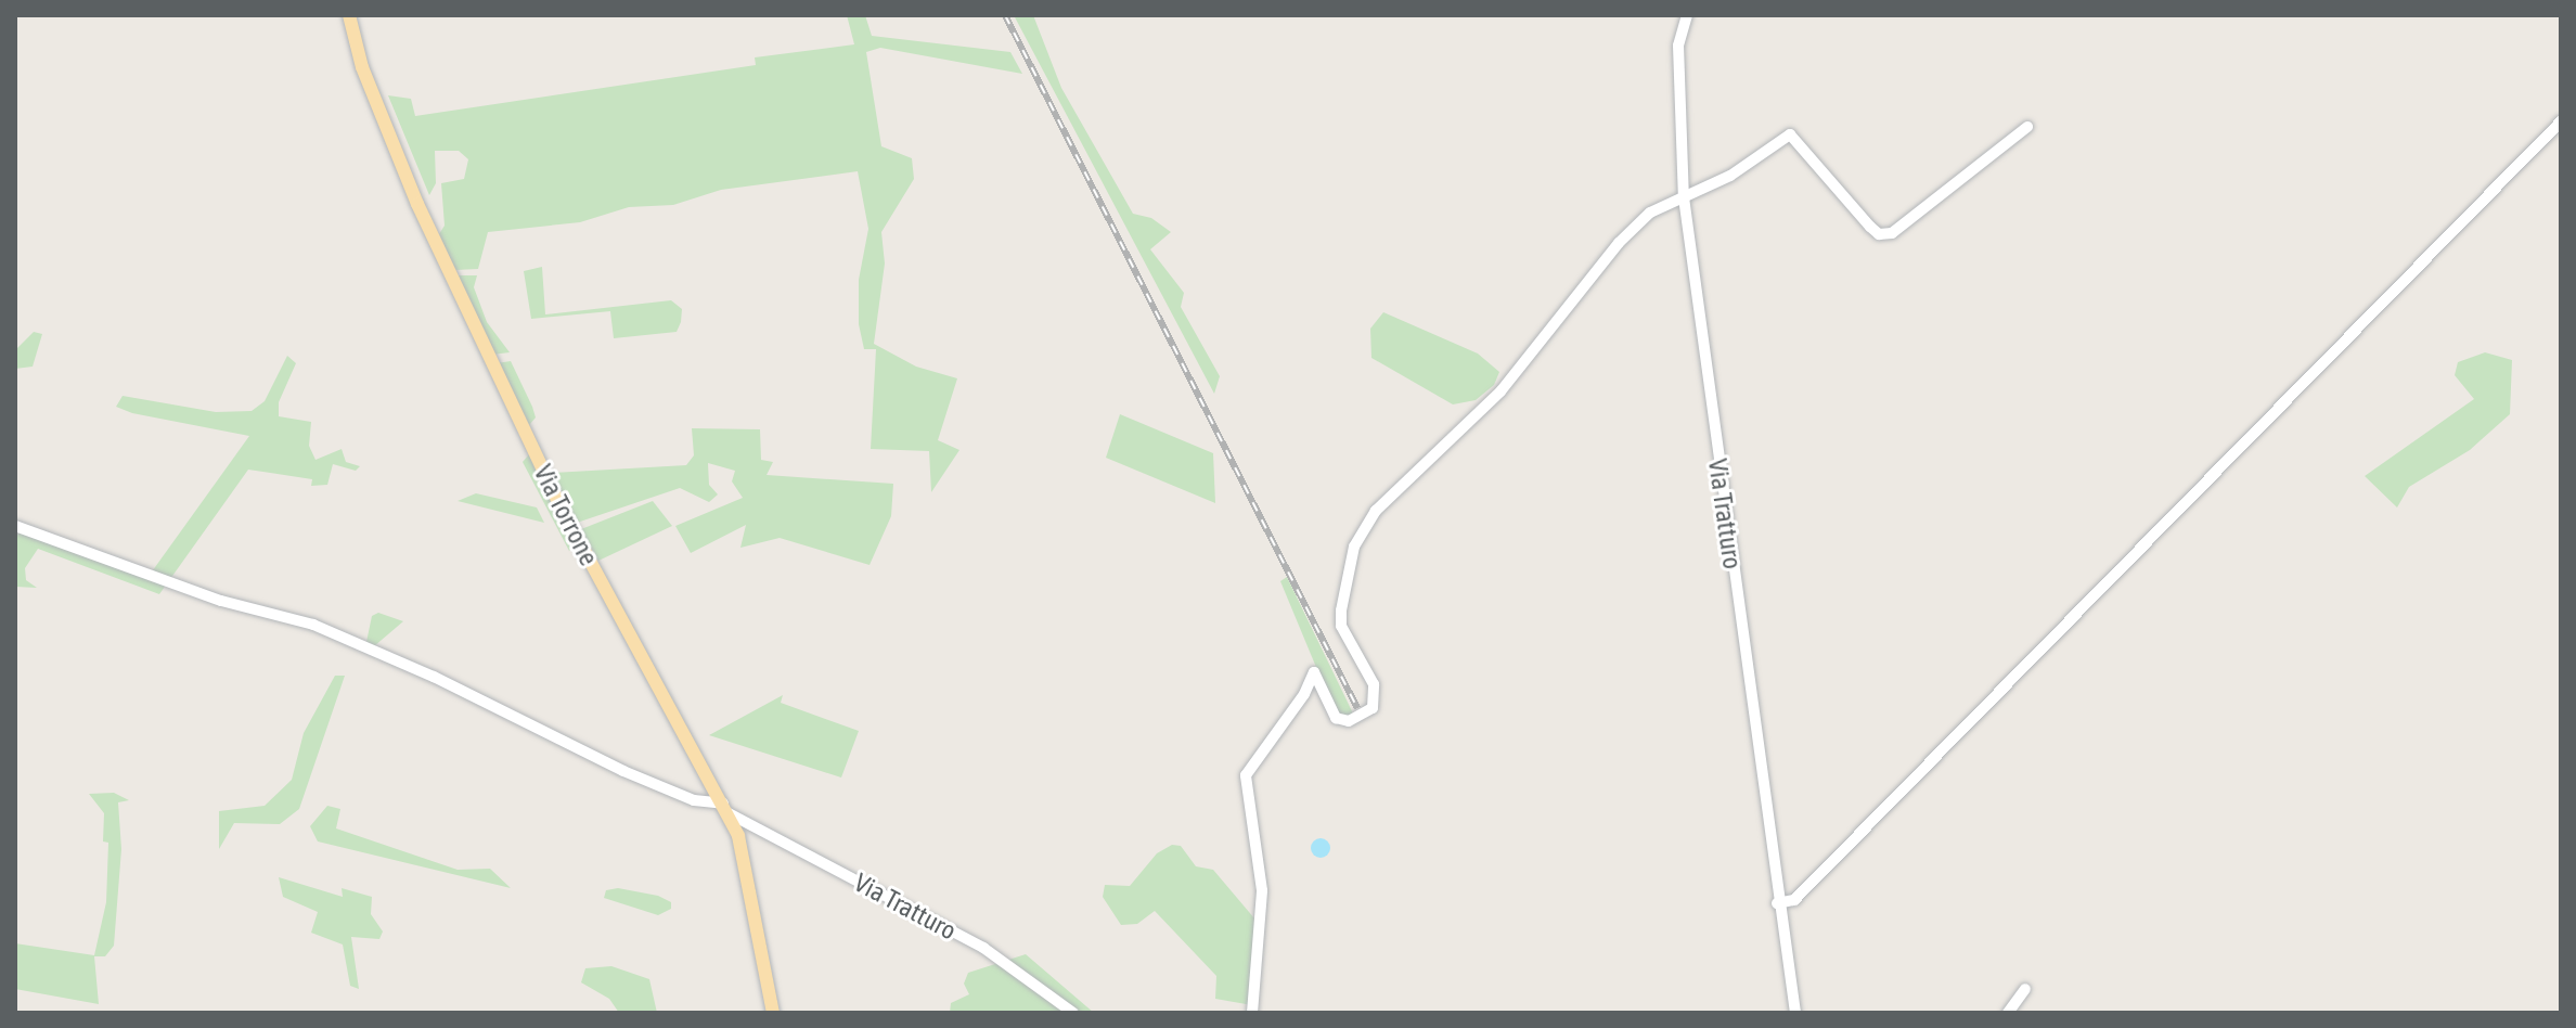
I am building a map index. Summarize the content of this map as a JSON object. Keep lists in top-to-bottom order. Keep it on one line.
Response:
{"streets":{"main road":["Via Torrone"],"street":["Via Tratturo"]},"crossings":[["Via Tratturo","Via Torrone"]]}
